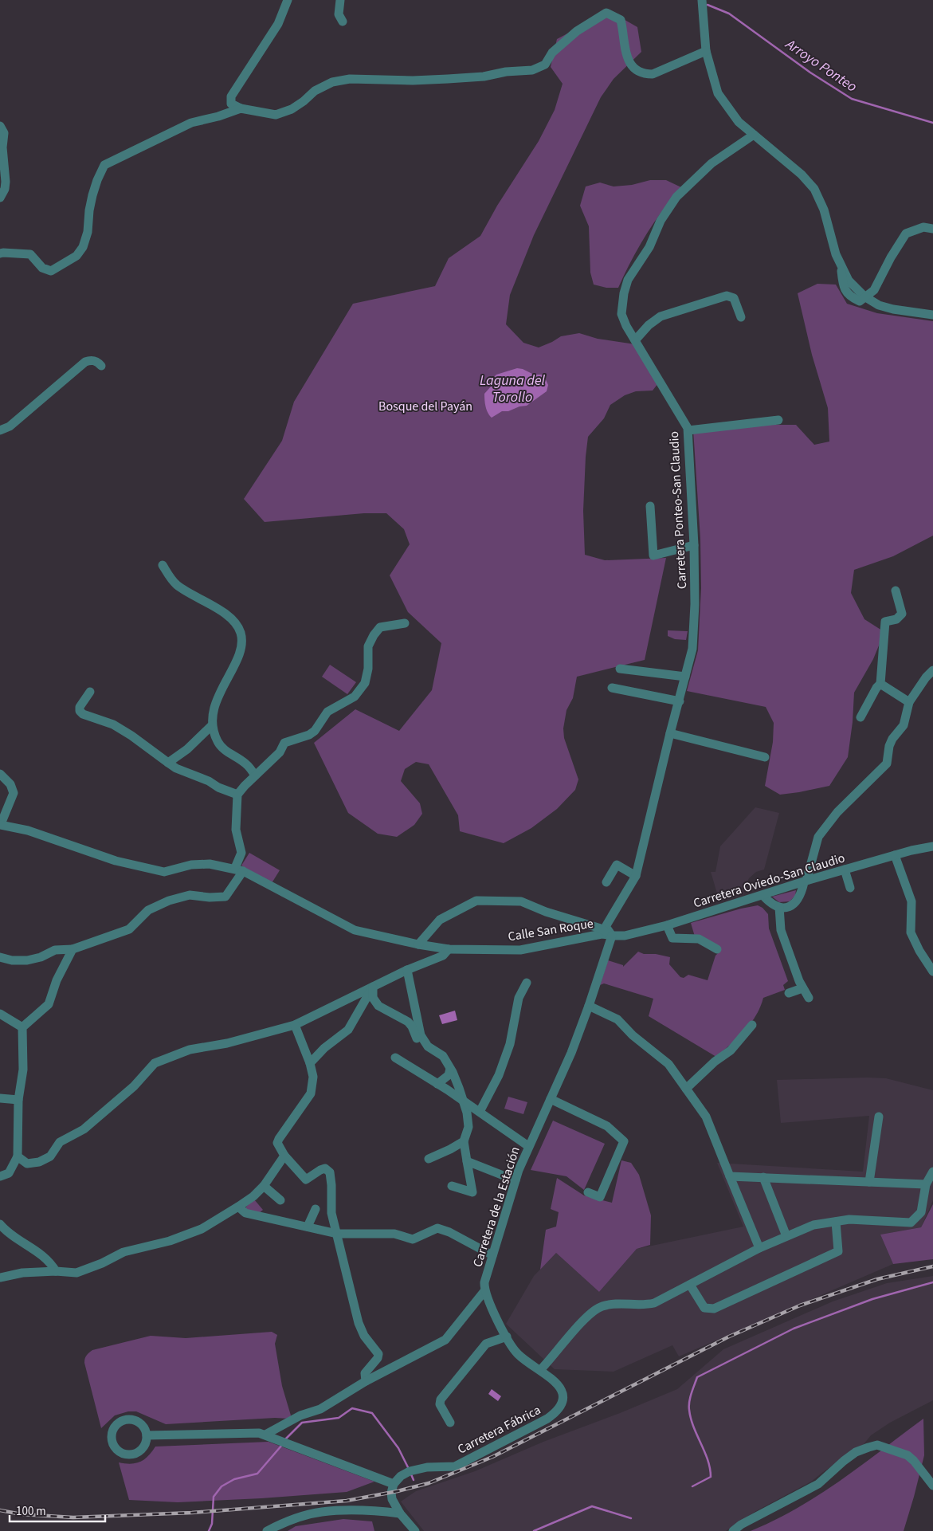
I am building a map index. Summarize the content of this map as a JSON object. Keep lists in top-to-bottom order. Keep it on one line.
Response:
{"streets":{"street":["Carretera Ponteo-San Claudio","Carretera Oviedo-San Claudio","Calle San Roque","Carretera de la Estación","Carretera Fábrica"]},"crossings":[["Carretera Ponteo-San Claudio","Carretera Oviedo-San Claudio"],["Carretera Ponteo-San Claudio","Calle San Roque"],["Carretera Ponteo-San Claudio","Carretera de la Estación"],["Carretera Oviedo-San Claudio","Calle San Roque"],["Carretera Oviedo-San Claudio","Carretera de la Estación"],["Calle San Roque","Carretera de la Estación"]],"water":["Arroyo Ponteo","Laguna del Torollo"],"parks":["Bosque del Payán"],"scale_bar":"100 m"}
